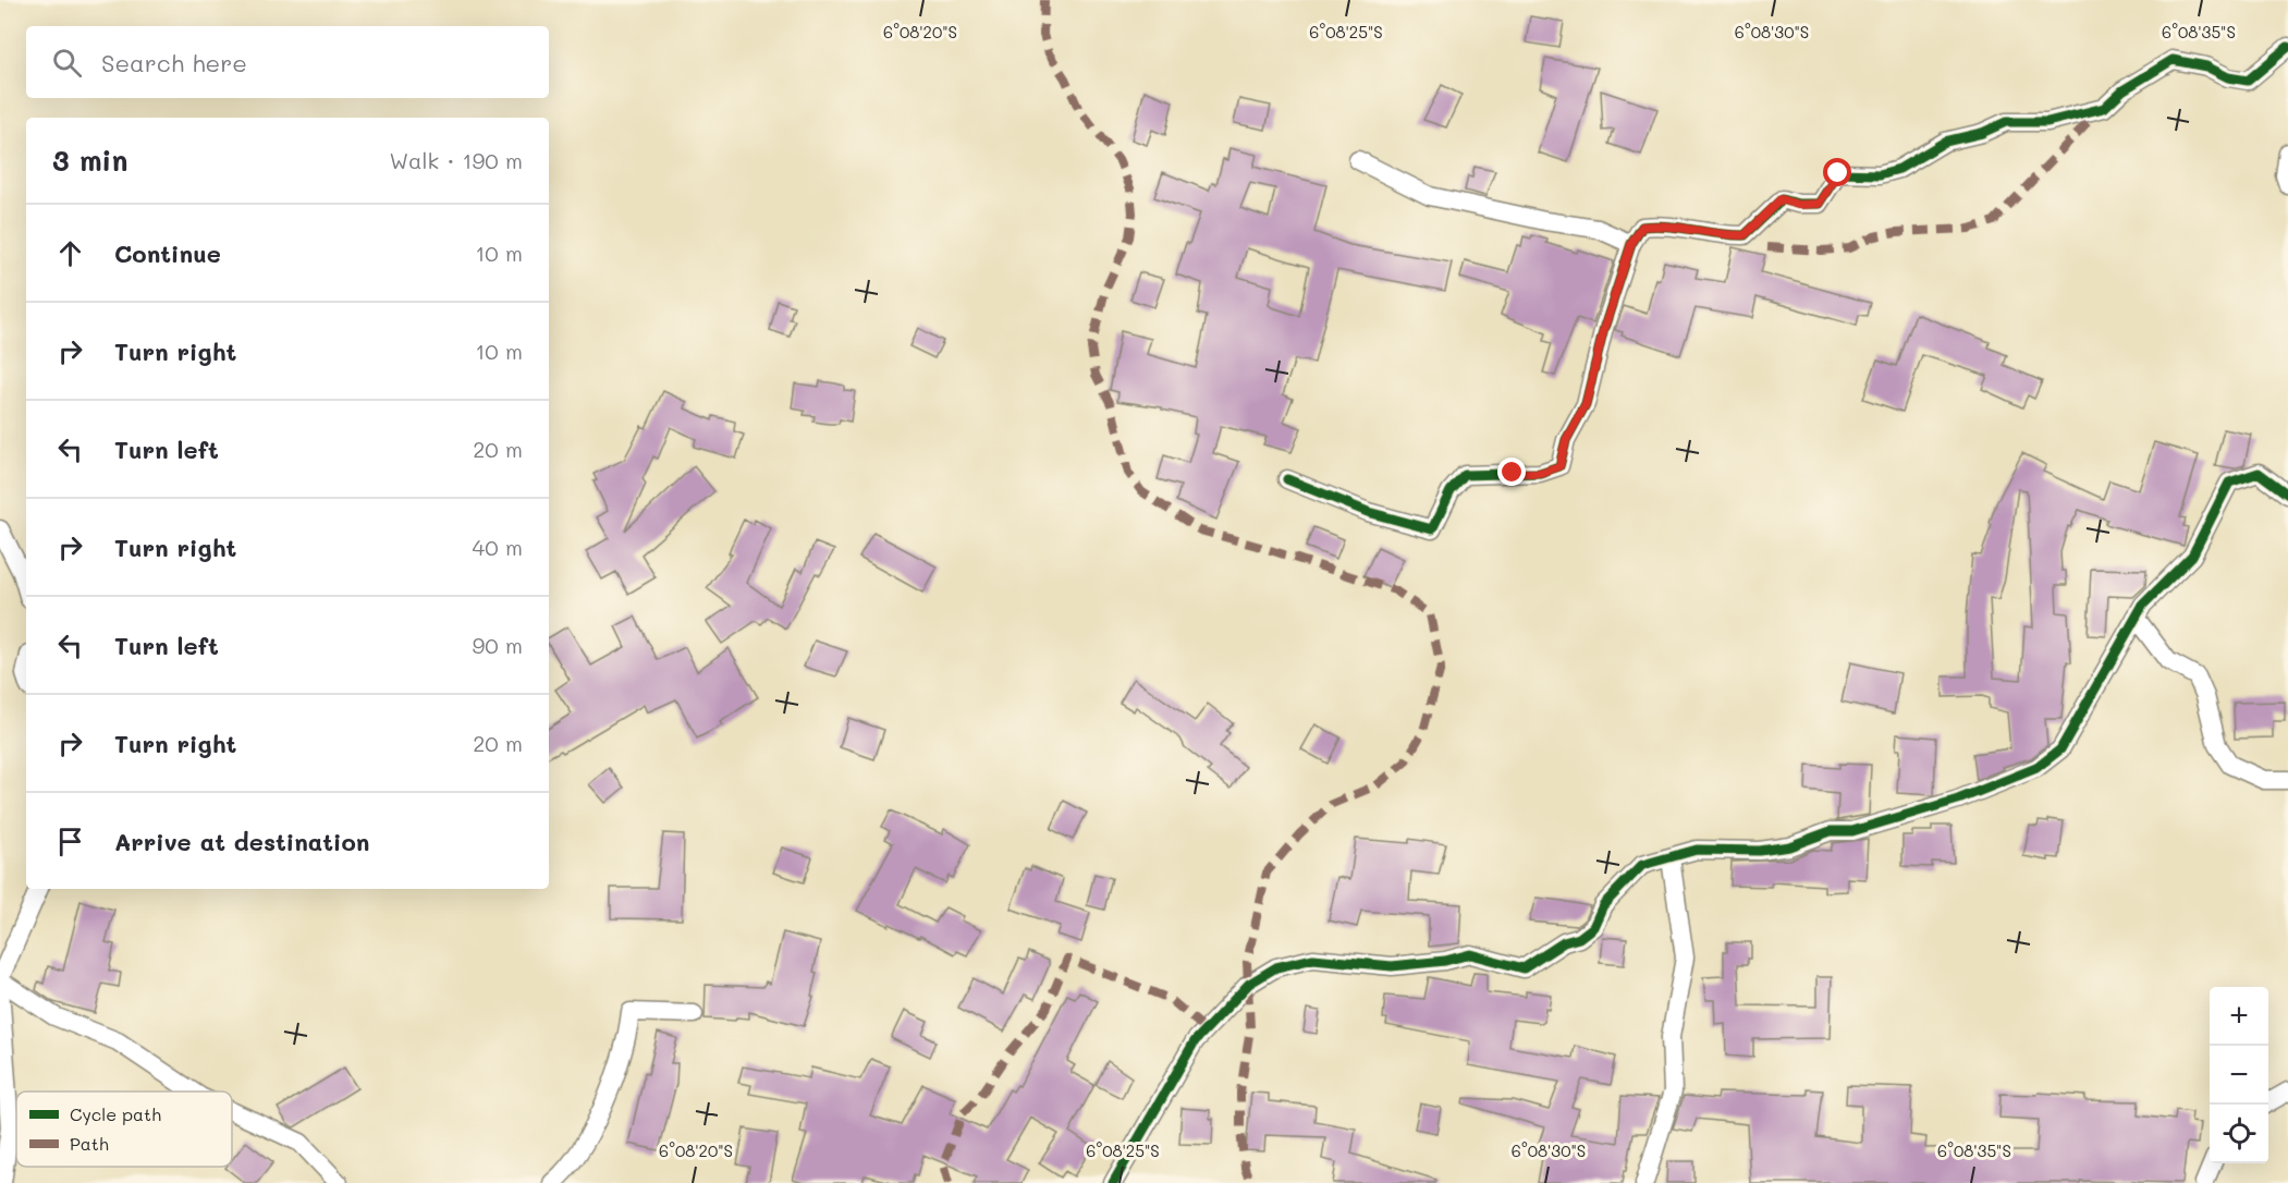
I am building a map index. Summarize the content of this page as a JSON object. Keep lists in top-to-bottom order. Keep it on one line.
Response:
{"legend":["Cycle path","Path"],"page":{"search":"Search here","heading":["3 min","Walk · 190 m"],"list":[["Continue","10 m"],["Turn right","10 m"],["Turn left","20 m"],["Turn right","40 m"],["Turn left","90 m"],["Turn right","20 m"],"Arrive at destination"],"map_buttons":["+","−"]},"coordinates":["6°08'20\"S","6°08'25\"S","6°08'30\"S","6°08'35\"S"]}
